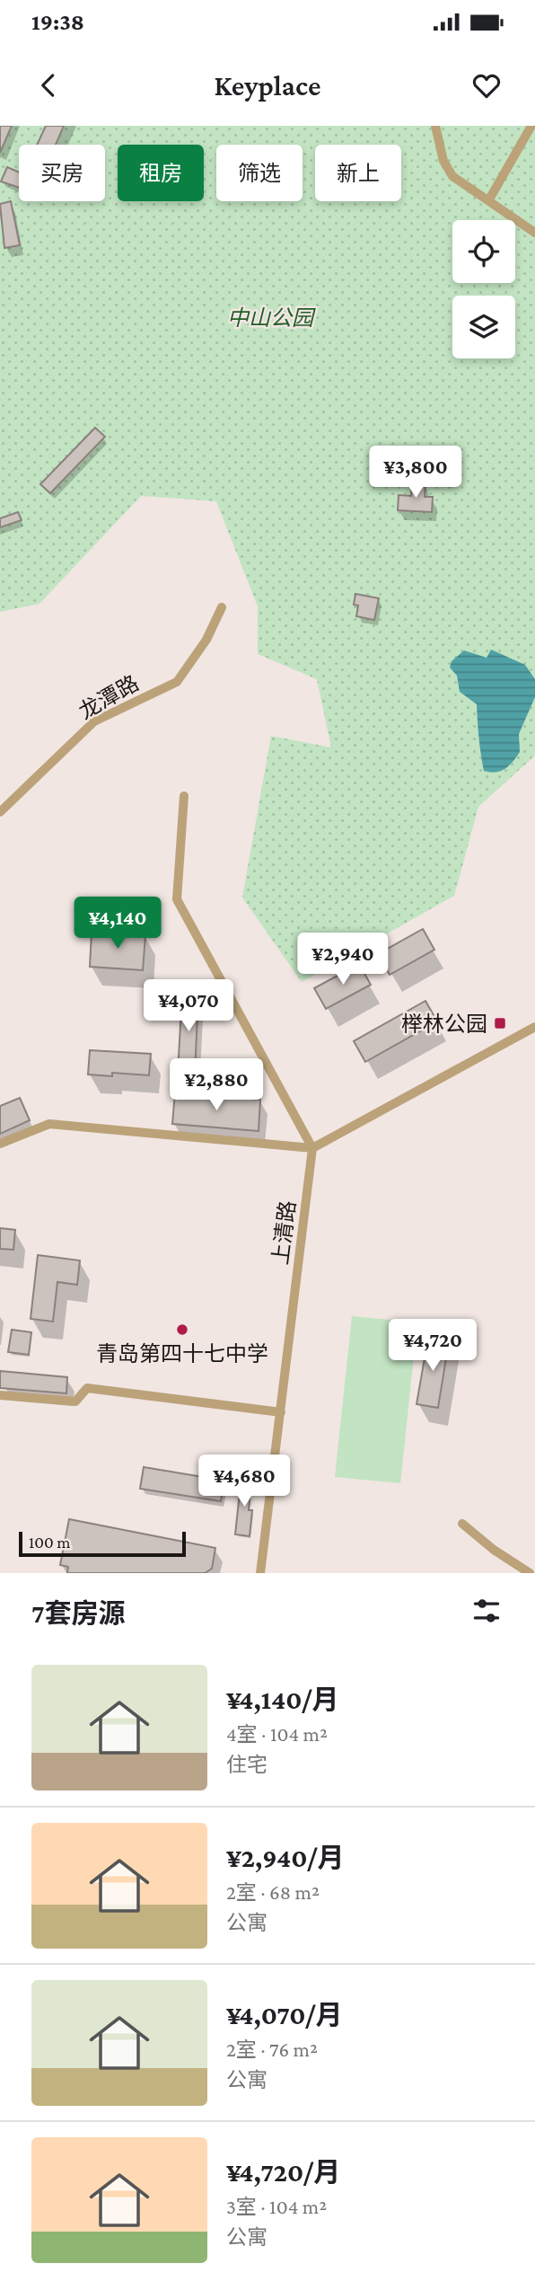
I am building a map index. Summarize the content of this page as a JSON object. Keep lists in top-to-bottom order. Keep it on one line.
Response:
{"streets":{"street":["龙潭路","上清路"]},"parks":["中山公园"],"places":{"transit":["榉林公园"],"other":["青岛第四十七中学"]},"scale_bar":"100 m","page":{"status":"19:38","header":"Keyplace","chip":["买房","租房","筛选","新上"],"price":["¥3,800","¥4,140","¥2,940","¥4,070","¥2,880","¥4,720","¥4,680"],"scale":"100 m","heading":"7套房源","list":[{"name":"¥4,140/月","note":"4室 · 104 m² · 住宅"},{"name":"¥2,940/月","note":"2室 · 68 m² · 公寓"},{"name":"¥4,070/月","note":"2室 · 76 m² · 公寓"},{"name":"¥4,720/月","note":"3室 · 104 m² · 公寓"}]}}
